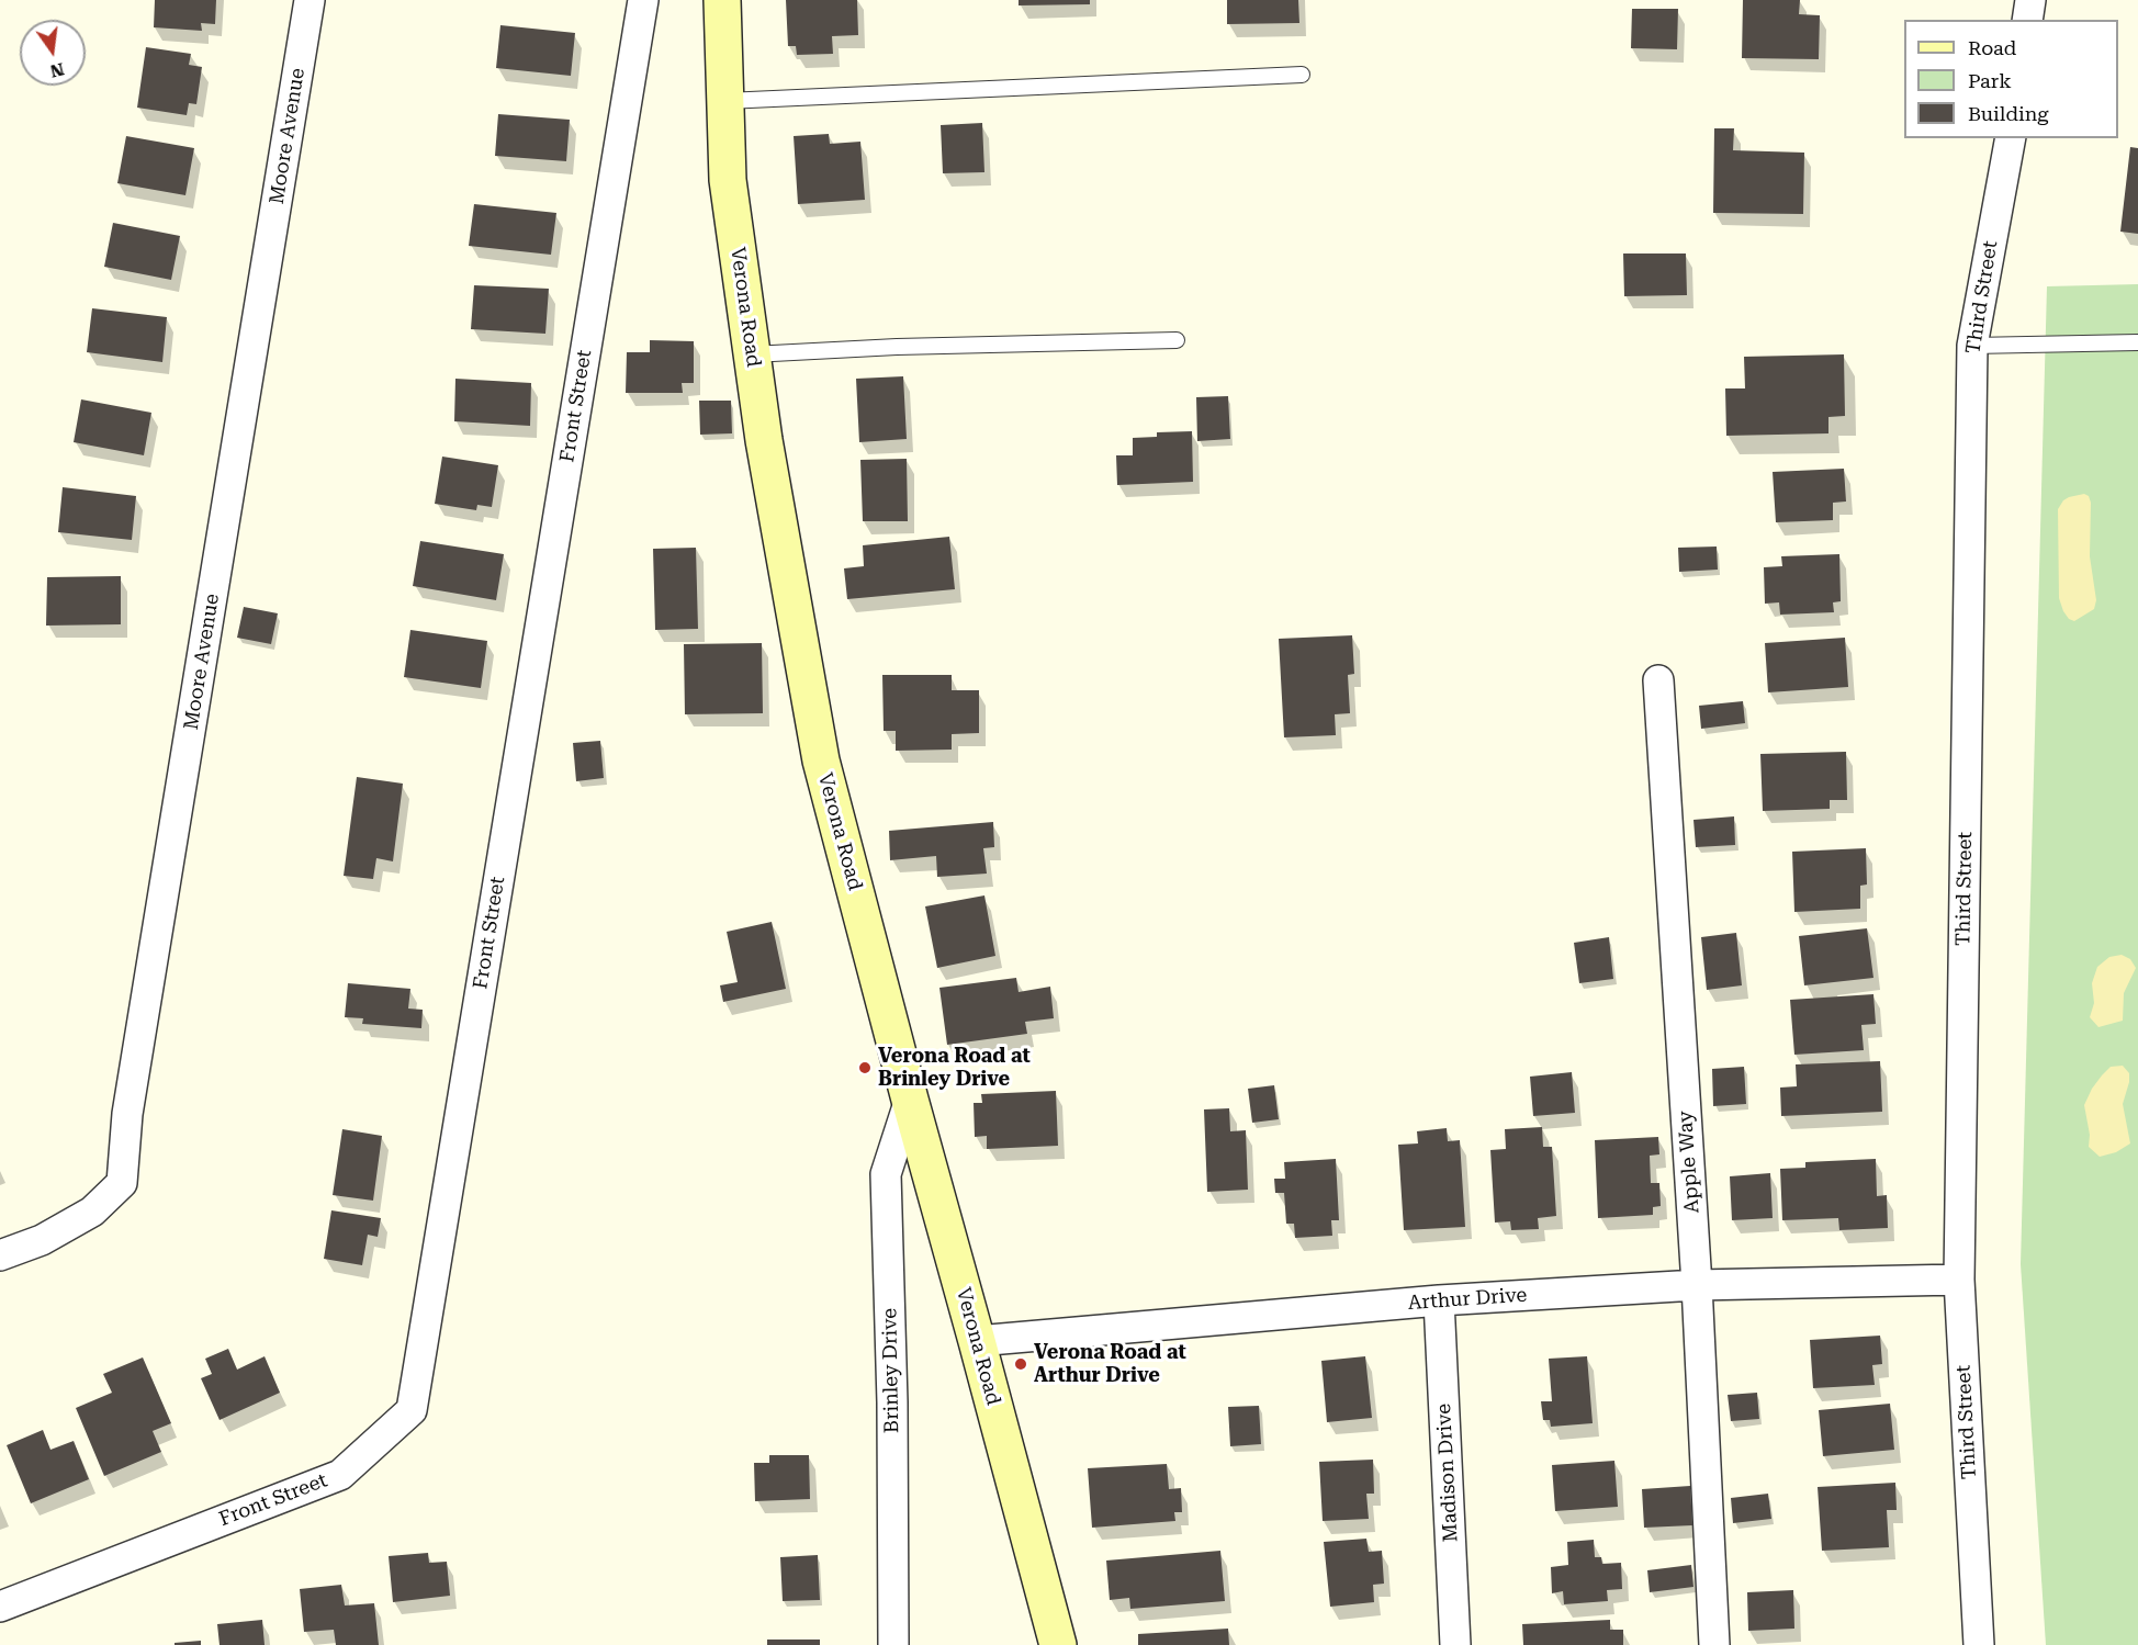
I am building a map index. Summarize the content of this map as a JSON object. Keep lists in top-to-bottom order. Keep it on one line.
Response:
{"streets":{"street":["Moore Avenue","Third Street","Verona Road","Front Street","Apple Way","Arthur Drive","Brinley Drive","Madison Drive"]},"crossings":[["Third Street","Arthur Drive"],["Verona Road","Arthur Drive"],["Verona Road","Brinley Drive"],["Apple Way","Arthur Drive"],["Arthur Drive","Madison Drive"]],"places":["Verona Road at Brinley Drive","Verona Road at Arthur Drive"],"legend":["Road","Park","Building"],"north":"bottom"}
